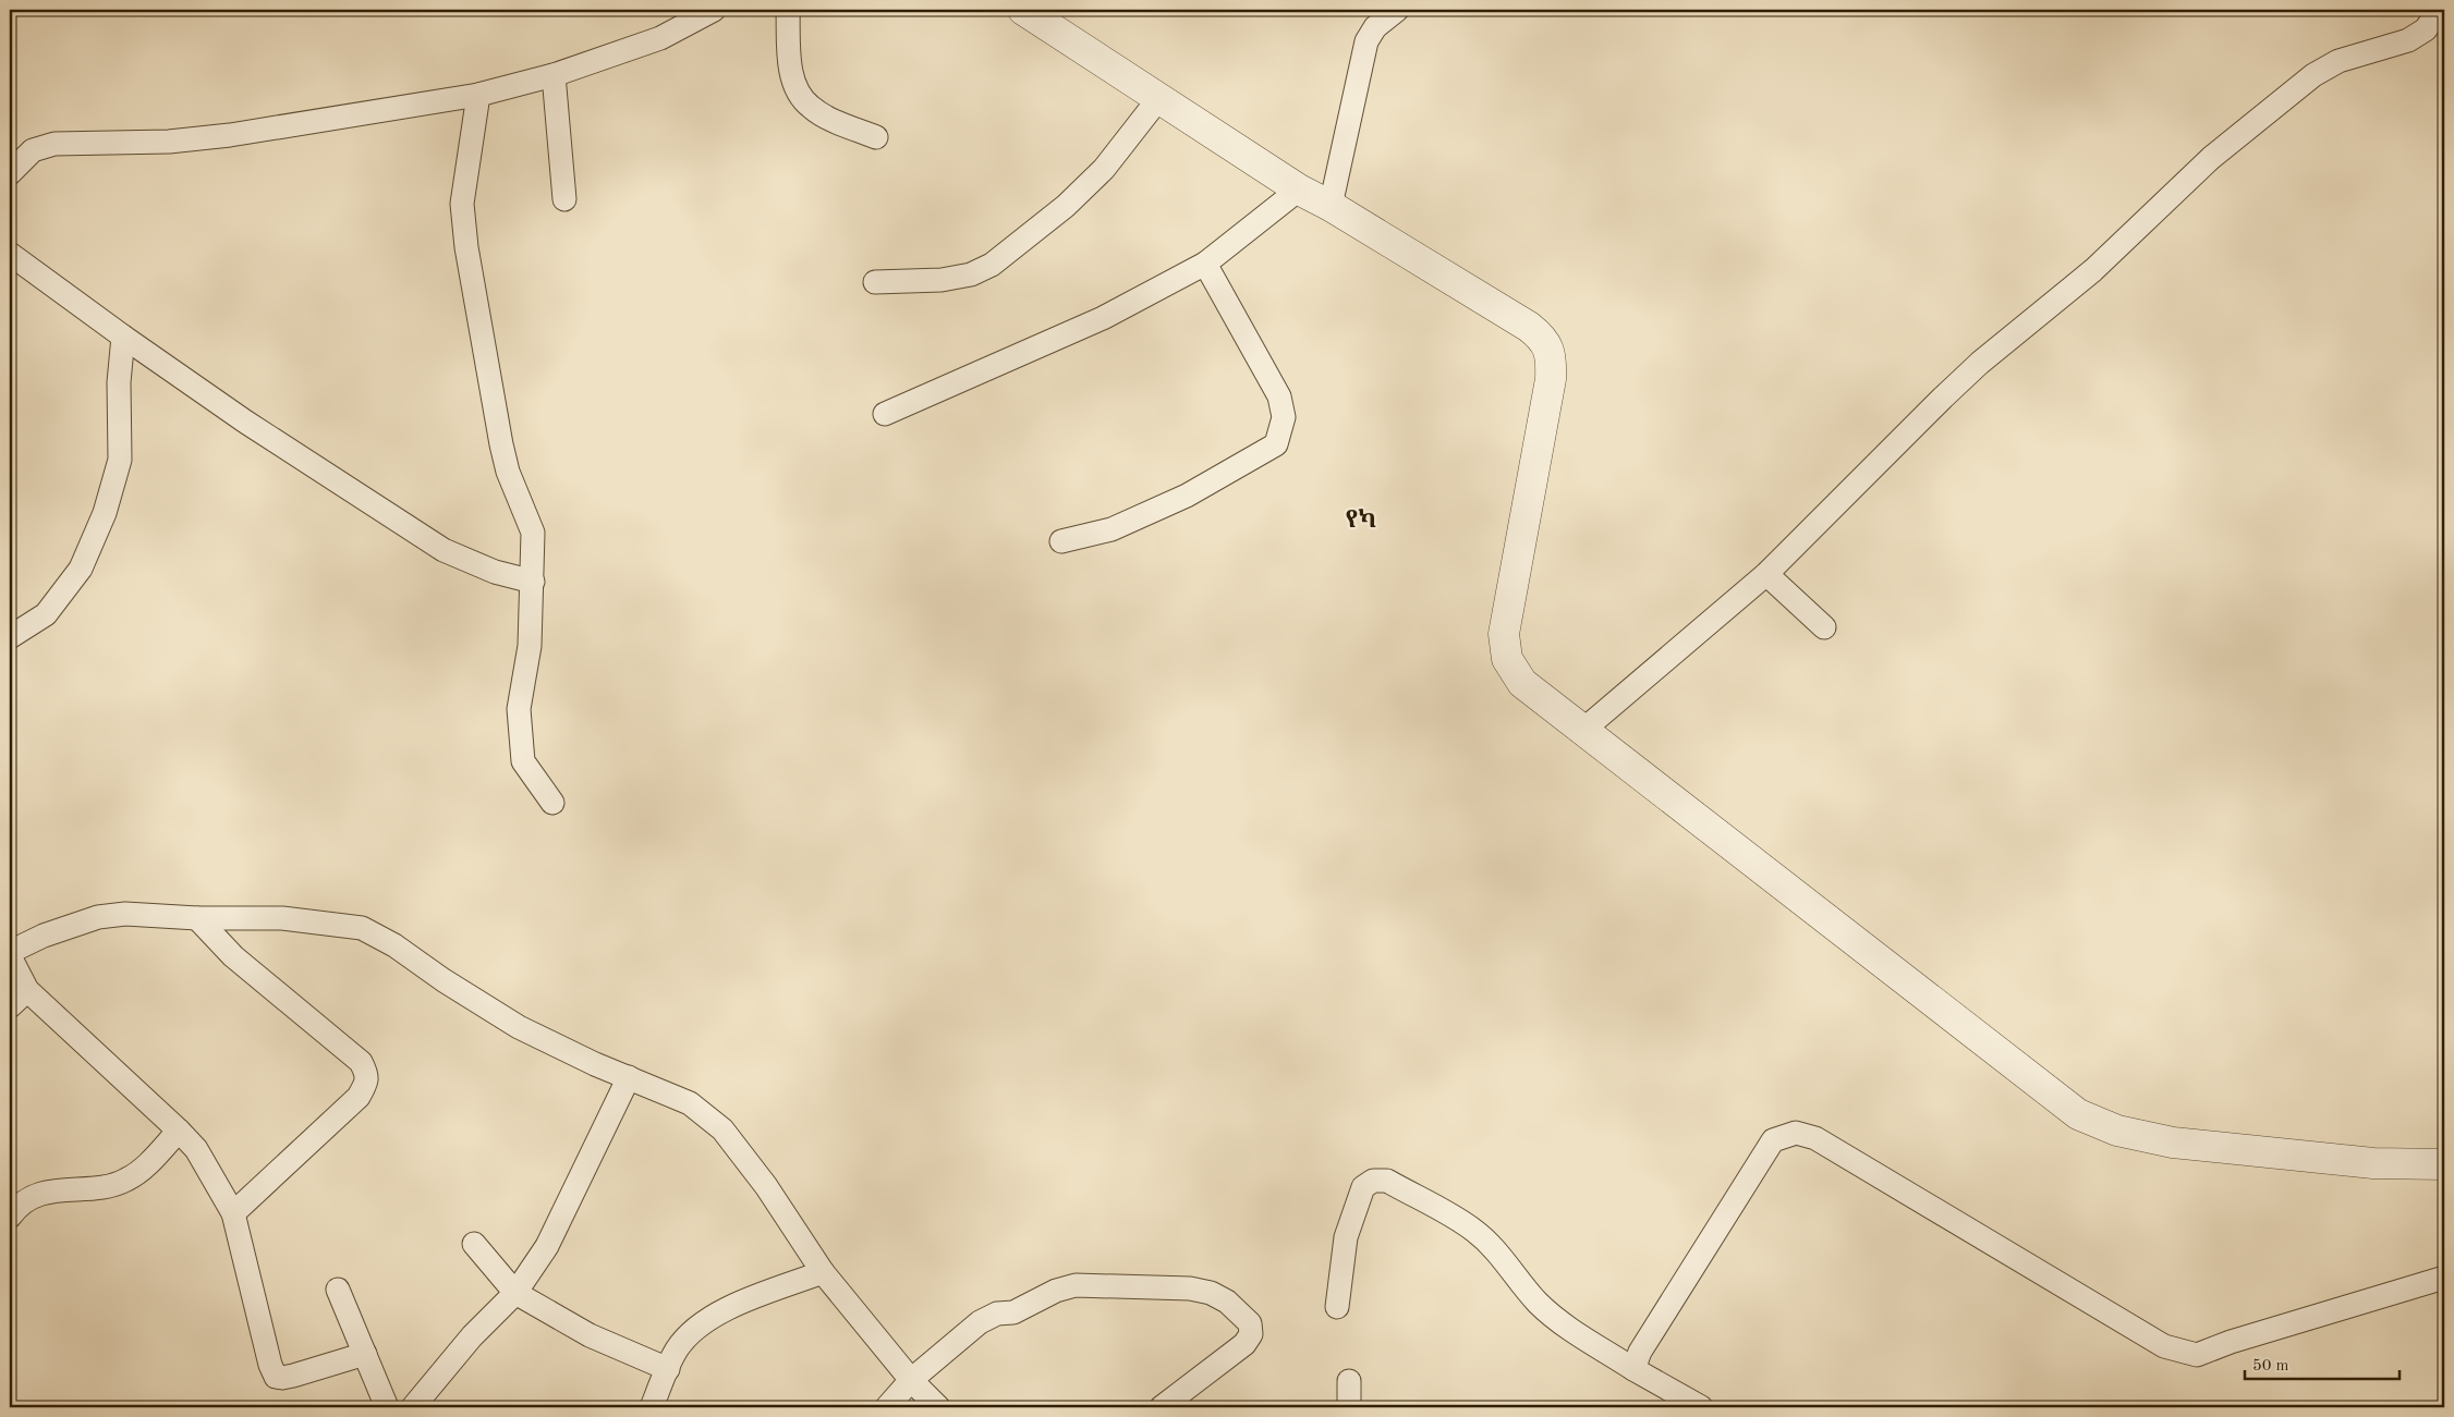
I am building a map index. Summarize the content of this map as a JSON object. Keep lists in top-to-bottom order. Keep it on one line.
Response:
{"districts":["የካ"],"scale_bar":"50 m"}
